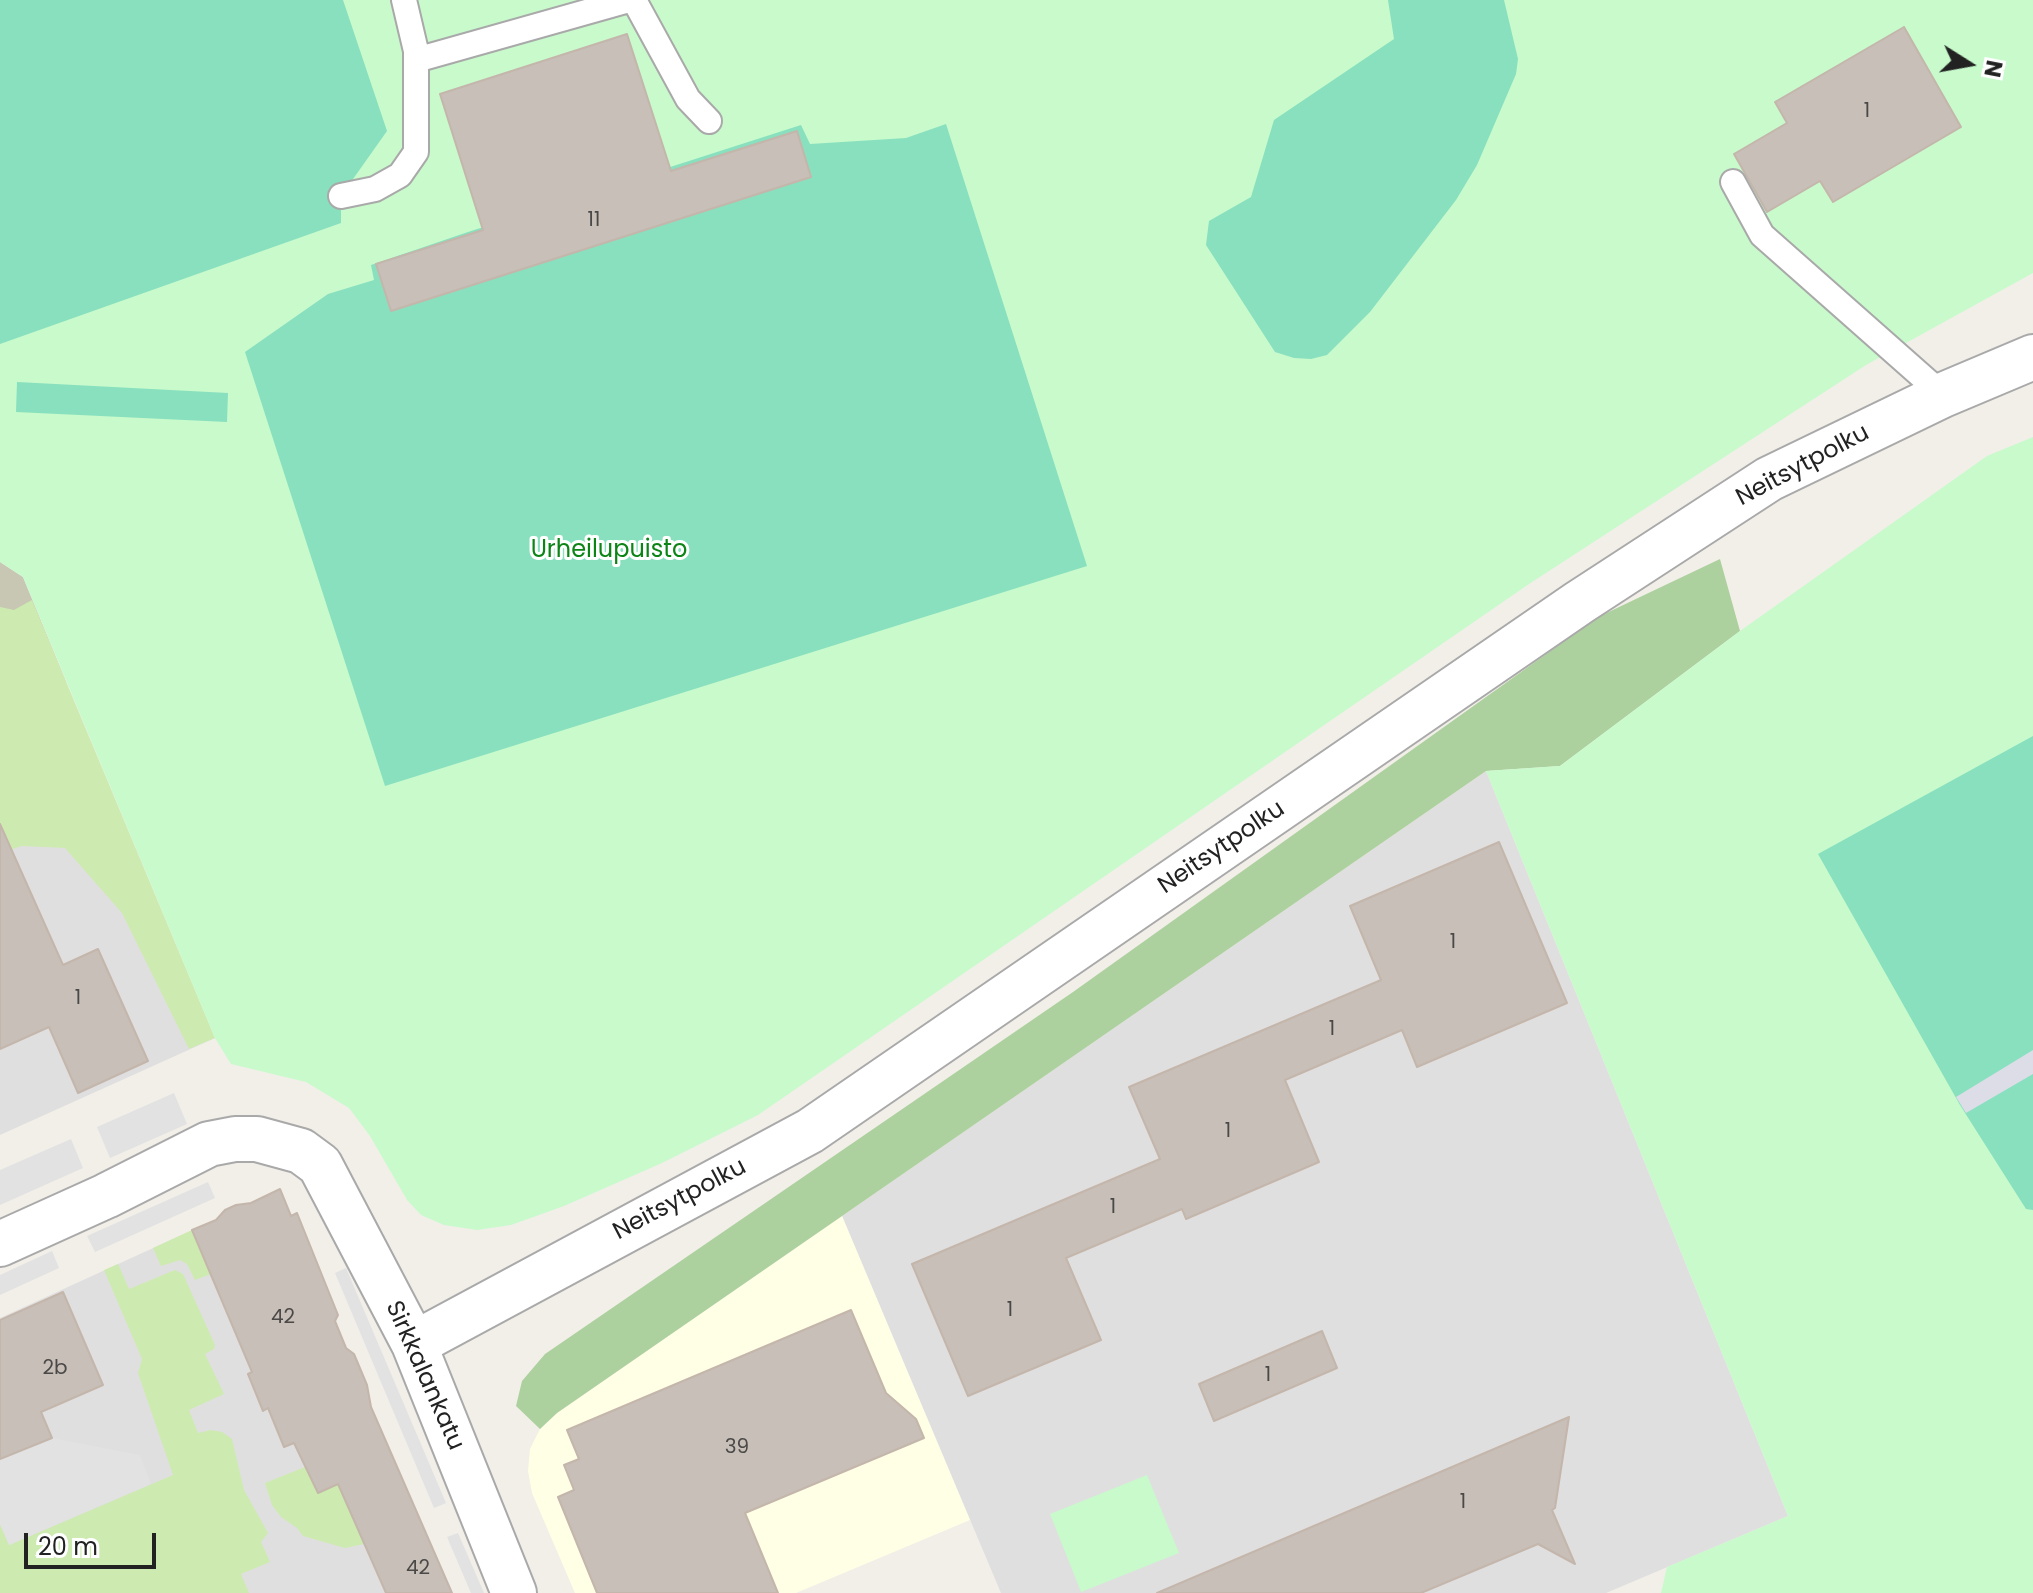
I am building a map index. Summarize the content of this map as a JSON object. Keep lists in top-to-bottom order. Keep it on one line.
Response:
{"streets":{"street":["Neitsytpolku","Sirkkalankatu"]},"crossings":[["Neitsytpolku","Sirkkalankatu"]],"parks":["Urheilupuisto"],"house_numbers":["1","11","1","1","1","1","1","1","42","2b","1","39","1","42"],"scale_bar":"20 m","north":"right"}
